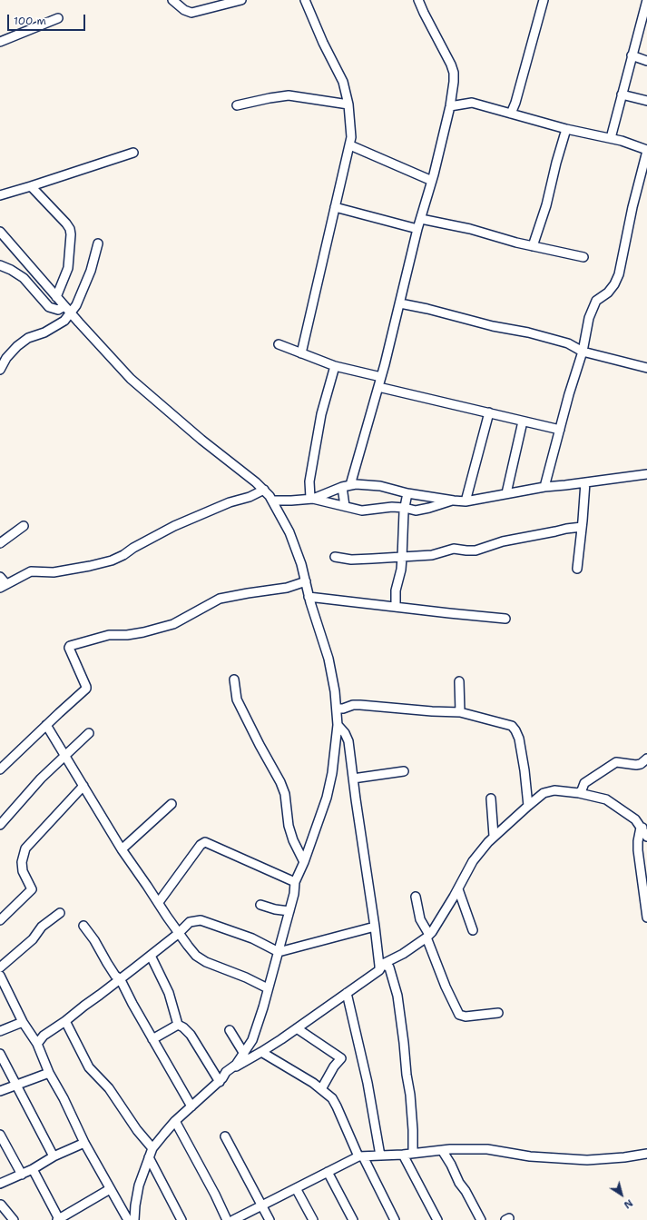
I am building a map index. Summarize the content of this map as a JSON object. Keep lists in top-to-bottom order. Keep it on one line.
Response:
{"scale_bar":"100 m","north":"bottom right"}
